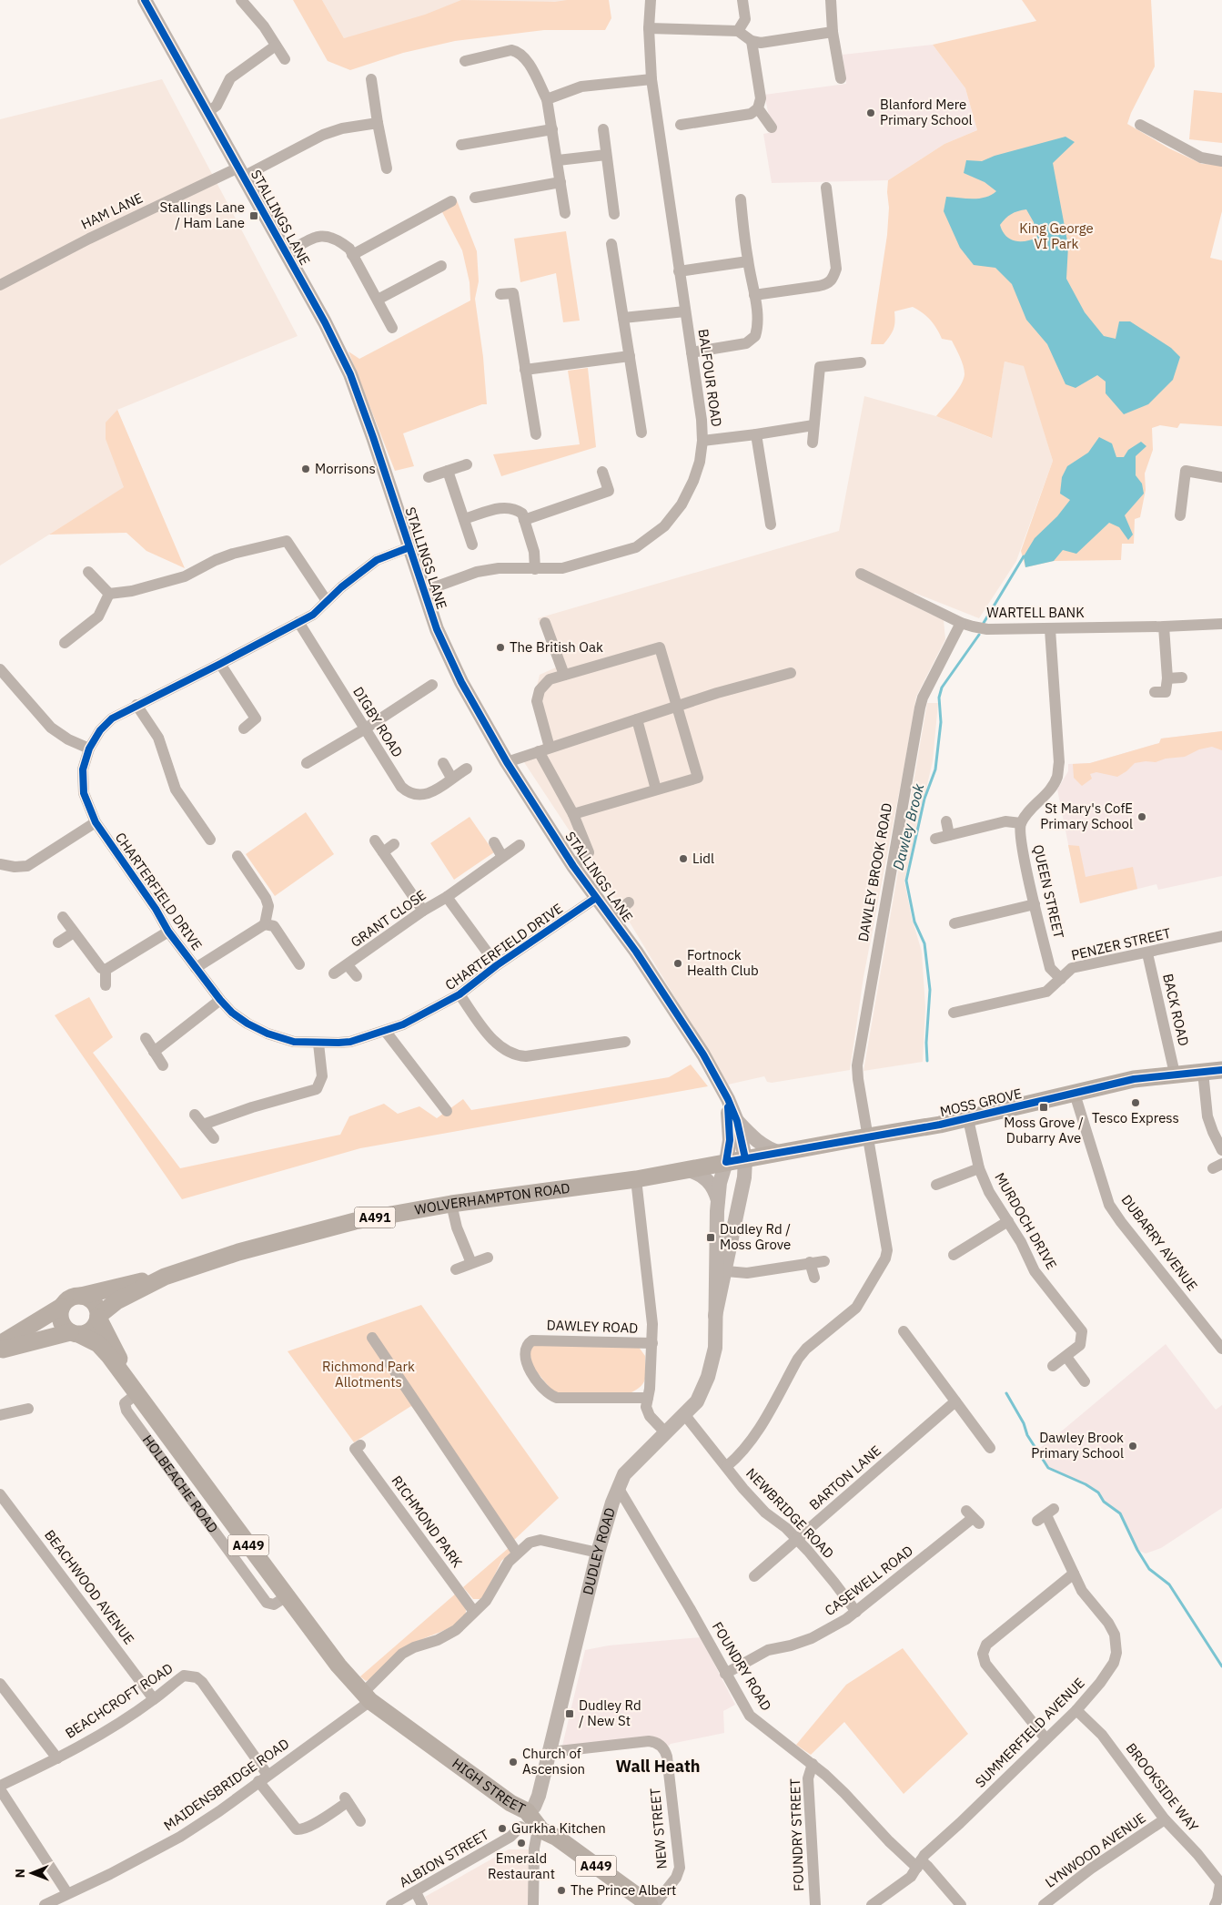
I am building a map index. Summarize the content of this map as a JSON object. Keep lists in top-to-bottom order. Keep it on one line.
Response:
{"streets":{"highway":["MOSS GROVE","WOLVERHAMPTON ROAD","A491","HOLBEACHE ROAD","A449","HIGH STREET"],"main road":["STALLINGS LANE","DUDLEY ROAD"],"street":["HAM LANE","BALFOUR ROAD","WARTELL BANK","DIGBY ROAD","DAWLEY BROOK ROAD","CHARTERFIELD DRIVE","QUEEN STREET","GRANT CLOSE","PENZER STREET","BACK ROAD","MURDOCH DRIVE","DUBARRY AVENUE","DAWLEY ROAD","BARTON LANE","NEWBRIDGE ROAD","RICHMOND PARK","CASEWELL ROAD","BEACHWOOD AVENUE","FOUNDRY ROAD","BEACHCROFT ROAD","SUMMERFIELD AVENUE","MAIDENSBRIDGE ROAD","BROOKSIDE WAY","NEW STREET","FOUNDRY STREET","LYNWOOD AVENUE","ALBION STREET"]},"crossings":[["HAM LANE","STALLINGS LANE"],["STALLINGS LANE","BALFOUR ROAD"],["STALLINGS LANE","CHARTERFIELD DRIVE"],["STALLINGS LANE","MOSS GROVE"],["STALLINGS LANE","WOLVERHAMPTON ROAD"],["STALLINGS LANE","DUDLEY ROAD"],["WARTELL BANK","DAWLEY BROOK ROAD"],["DIGBY ROAD","CHARTERFIELD DRIVE"],["DAWLEY BROOK ROAD","MOSS GROVE"],["DAWLEY BROOK ROAD","NEWBRIDGE ROAD"],["QUEEN STREET","PENZER STREET"],["PENZER STREET","BACK ROAD"],["BACK ROAD","MOSS GROVE"],["MOSS GROVE","WOLVERHAMPTON ROAD"],["MOSS GROVE","MURDOCH DRIVE"],["MOSS GROVE","DUBARRY AVENUE"],["MOSS GROVE","DUDLEY ROAD"],["WOLVERHAMPTON ROAD","HOLBEACHE ROAD"],["WOLVERHAMPTON ROAD","DUDLEY ROAD"],["BARTON LANE","NEWBRIDGE ROAD"],["HOLBEACHE ROAD","MAIDENSBRIDGE ROAD"],["HOLBEACHE ROAD","HIGH STREET"],["NEWBRIDGE ROAD","DUDLEY ROAD"],["NEWBRIDGE ROAD","CASEWELL ROAD"],["RICHMOND PARK","MAIDENSBRIDGE ROAD"],["DUDLEY ROAD","FOUNDRY ROAD"],["DUDLEY ROAD","HIGH STREET"],["DUDLEY ROAD","NEW STREET"],["DUDLEY ROAD","ALBION STREET"],["CASEWELL ROAD","FOUNDRY ROAD"],["BEACHWOOD AVENUE","BEACHCROFT ROAD"],["FOUNDRY ROAD","SUMMERFIELD AVENUE"],["FOUNDRY ROAD","FOUNDRY STREET"],["BEACHCROFT ROAD","MAIDENSBRIDGE ROAD"],["SUMMERFIELD AVENUE","BROOKSIDE WAY"],["MAIDENSBRIDGE ROAD","HIGH STREET"],["HIGH STREET","ALBION STREET"],["BROOKSIDE WAY","LYNWOOD AVENUE"]],"districts":["Wall Heath"],"water":["Dawley Brook"],"parks":["King George VI Park","Richmond Park Allotments"],"places":{"other":["Blanford Mere Primary School","Morrisons","The British Oak","St Mary's CofE Primary School","Lidl","Fortnock Health Club","Tesco Express","Dawley Brook Primary School","Church of Ascension","Gurkha Kitchen","Emerald Restaurant","The Prince Albert"],"transit":["Stallings Lane / Ham Lane","Moss Grove / Dubarry Ave","Dudley Rd / Moss Grove","Dudley Rd / New St"]},"north":"left"}
